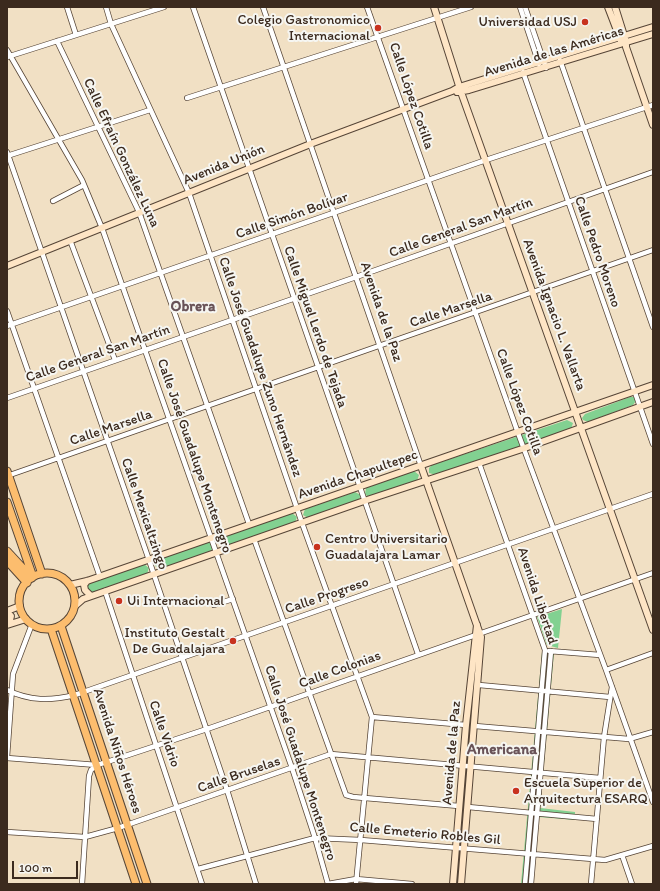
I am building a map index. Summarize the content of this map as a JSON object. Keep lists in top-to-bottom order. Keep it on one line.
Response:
{"streets":{"main road":["Avenida Niños Héroes"],"street":["Avenida de las Américas","Calle López Cotilla","Calle Efraín González Luna","Avenida Unión","Calle Simón Bolívar","Calle General San Martín","Calle Pedro Moreno","Calle Marsella","Avenida de la Paz","Avenida Ignacio L. Vallarta","Calle Miguel Lerdo de Tejada","Calle José Guadalupe Zuno Hernández","Calle José Guadalupe Montenegro","Avenida Chapultepec","Calle Mexicaltzingo","Calle Progreso","Avenida Libertad","Calle Colonias","Calle Vidrio","Calle Bruselas","Calle Emeterio Robles Gil"]},"crossings":[["Avenida de las Américas","Avenida Unión"],["Avenida de las Américas","Calle Pedro Moreno"],["Avenida de las Américas","Avenida Ignacio L. Vallarta"],["Calle López Cotilla","Avenida Unión"],["Calle López Cotilla","Calle Simón Bolívar"],["Calle López Cotilla","Calle General San Martín"],["Calle López Cotilla","Calle Marsella"],["Calle López Cotilla","Avenida Chapultepec"],["Calle López Cotilla","Calle Progreso"],["Calle López Cotilla","Calle Colonias"],["Calle Efraín González Luna","Avenida Unión"],["Calle Efraín González Luna","Calle Simón Bolívar"],["Calle Efraín González Luna","Calle General San Martín"],["Calle Efraín González Luna","Calle Marsella"],["Calle Efraín González Luna","Avenida Chapultepec"],["Avenida Unión","Avenida de la Paz"],["Avenida Unión","Avenida Ignacio L. Vallarta"],["Avenida Unión","Calle Miguel Lerdo de Tejada"],["Avenida Unión","Calle José Guadalupe Zuno Hernández"],["Avenida Unión","Calle José Guadalupe Montenegro"],["Avenida Unión","Calle Mexicaltzingo"],["Calle Simón Bolívar","Calle Pedro Moreno"],["Calle Simón Bolívar","Avenida de la Paz"],["Calle Simón Bolívar","Avenida Ignacio L. Vallarta"],["Calle Simón Bolívar","Calle Miguel Lerdo de Tejada"],["Calle Simón Bolívar","Calle José Guadalupe Zuno Hernández"],["Calle Simón Bolívar","Calle José Guadalupe Montenegro"],["Calle Simón Bolívar","Calle Mexicaltzingo"],["Calle General San Martín","Calle Pedro Moreno"],["Calle General San Martín","Avenida de la Paz"],["Calle General San Martín","Avenida Ignacio L. Vallarta"],["Calle General San Martín","Calle Miguel Lerdo de Tejada"],["Calle General San Martín","Calle José Guadalupe Zuno Hernández"],["Calle General San Martín","Calle José Guadalupe Montenegro"],["Calle General San Martín","Calle Mexicaltzingo"],["Calle Pedro Moreno","Calle Marsella"],["Calle Pedro Moreno","Avenida Chapultepec"],["Calle Marsella","Avenida de la Paz"],["Calle Marsella","Avenida Ignacio L. Vallarta"],["Calle Marsella","Calle Miguel Lerdo de Tejada"],["Calle Marsella","Calle José Guadalupe Zuno Hernández"],["Calle Marsella","Calle José Guadalupe Montenegro"],["Calle Marsella","Calle Mexicaltzingo"],["Avenida de la Paz","Avenida Chapultepec"],["Avenida de la Paz","Calle Progreso"],["Avenida de la Paz","Calle Colonias"],["Avenida de la Paz","Calle Bruselas"],["Avenida de la Paz","Calle Emeterio Robles Gil"],["Avenida Ignacio L. Vallarta","Avenida Chapultepec"],["Avenida Ignacio L. Vallarta","Calle Progreso"],["Avenida Ignacio L. Vallarta","Calle Colonias"],["Calle Miguel Lerdo de Tejada","Avenida Chapultepec"],["Calle Miguel Lerdo de Tejada","Calle Progreso"],["Calle Miguel Lerdo de Tejada","Calle Colonias"],["Calle José Guadalupe Zuno Hernández","Avenida Chapultepec"],["Calle José Guadalupe Zuno Hernández","Calle Progreso"],["Calle José Guadalupe Zuno Hernández","Calle Colonias"],["Calle José Guadalupe Zuno Hernández","Calle Bruselas"],["Calle José Guadalupe Zuno Hernández","Calle Emeterio Robles Gil"],["Calle José Guadalupe Montenegro","Avenida Chapultepec"],["Calle José Guadalupe Montenegro","Calle Progreso"],["Calle José Guadalupe Montenegro","Calle Colonias"],["Calle José Guadalupe Montenegro","Calle Bruselas"],["Calle José Guadalupe Montenegro","Calle Emeterio Robles Gil"],["Avenida Chapultepec","Calle Mexicaltzingo"],["Avenida Chapultepec","Avenida Libertad"],["Avenida Chapultepec","Calle Vidrio"],["Avenida Chapultepec","Avenida Niños Héroes"],["Calle Mexicaltzingo","Calle Progreso"],["Calle Mexicaltzingo","Calle Colonias"],["Calle Mexicaltzingo","Calle Bruselas"],["Calle Mexicaltzingo","Calle Emeterio Robles Gil"],["Calle Progreso","Avenida Libertad"],["Calle Progreso","Calle Vidrio"],["Calle Progreso","Avenida Niños Héroes"],["Avenida Libertad","Calle Colonias"],["Avenida Libertad","Calle Bruselas"],["Avenida Libertad","Calle Emeterio Robles Gil"],["Calle Colonias","Calle Vidrio"],["Calle Colonias","Avenida Niños Héroes"],["Calle Vidrio","Calle Bruselas"],["Calle Vidrio","Calle Emeterio Robles Gil"],["Avenida Niños Héroes","Calle Bruselas"]],"districts":["Obrera","Americana"],"places":["Universidad USJ","Colegio Gastronomico Internacional","Centro Universitario Guadalajara Lamar","Ui Internacional","Instituto Gestalt De Guadalajara","Escuela Superior de Arquitectura ESARQ"],"scale_bar":"100 m"}
